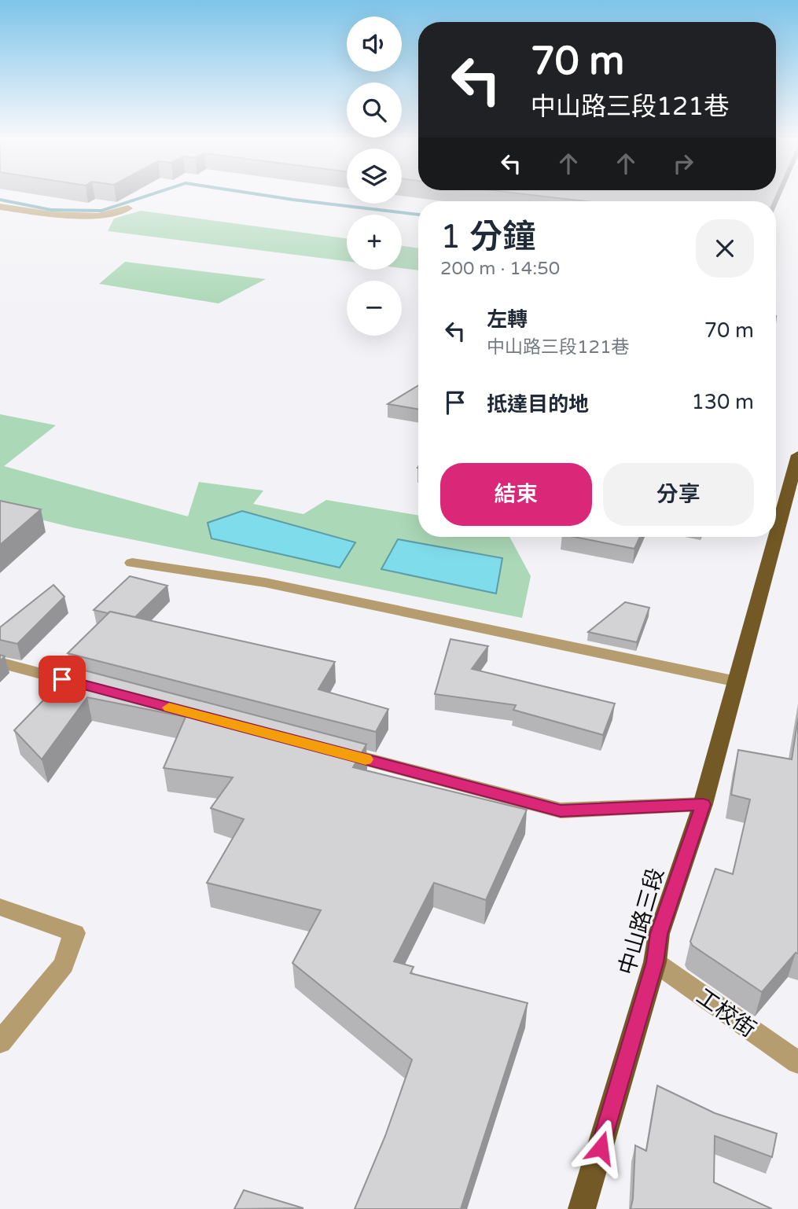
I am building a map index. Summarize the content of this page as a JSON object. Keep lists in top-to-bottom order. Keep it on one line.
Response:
{"streets":{"main road":["中山路三段"],"street":["工校街"]},"crossings":[["中山路三段","工校街"]],"page":{"map_buttons":["+","−"],"turn":["70 m","中山路三段121巷"],"heading":["1 分鐘","200 m · 14:50"],"list":[{"name":"左轉","note":"中山路三段121巷","value":"70 m"},{"name":"抵達目的地","value":"130 m"}],"buttons":["結束","分享"]}}
